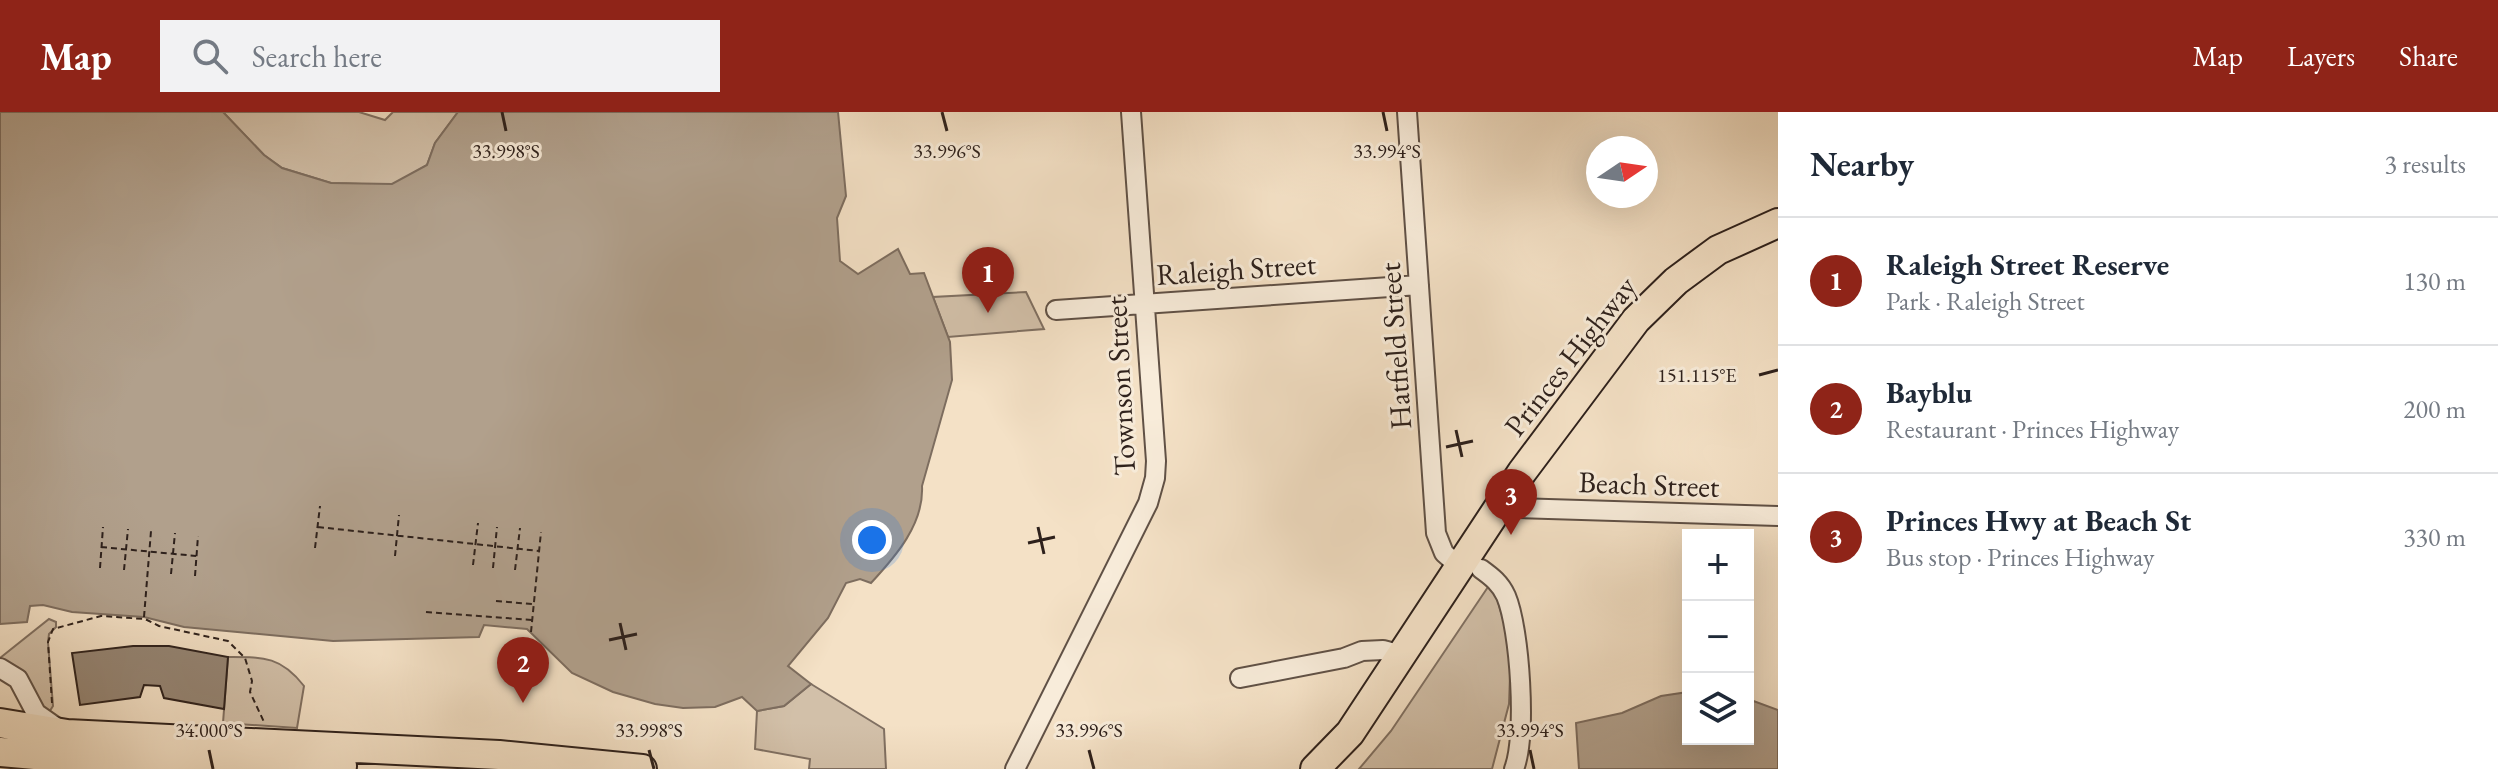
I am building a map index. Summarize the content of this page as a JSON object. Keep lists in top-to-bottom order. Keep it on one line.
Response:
{"streets":{"highway":["Princes Highway"],"street":["Raleigh Street","Hatfield Street","Townson Street","Beach Street"]},"crossings":[["Raleigh Street","Hatfield Street"],["Raleigh Street","Townson Street"],["Hatfield Street","Princes Highway"],["Princes Highway","Beach Street"]],"north":"right","page":{"header":"Map","search":"Search here","nav":["Map","Layers","Share"],"heading":["Nearby","3 results"],"list":[{"mark":"1","name":"Raleigh Street Reserve","note":"Park · Raleigh Street","value":"130 m"},{"mark":"2","name":"Bayblu","note":"Restaurant · Princes Highway","value":"200 m"},{"mark":"3","name":"Princes Hwy at Beach St","note":"Bus stop · Princes Highway","value":"330 m"}],"pins":["1","3","2"],"map_buttons":["+","−"]},"coordinates":["33.998°S","33.996°S","33.994°S","151.115°E","34.000°S"]}
